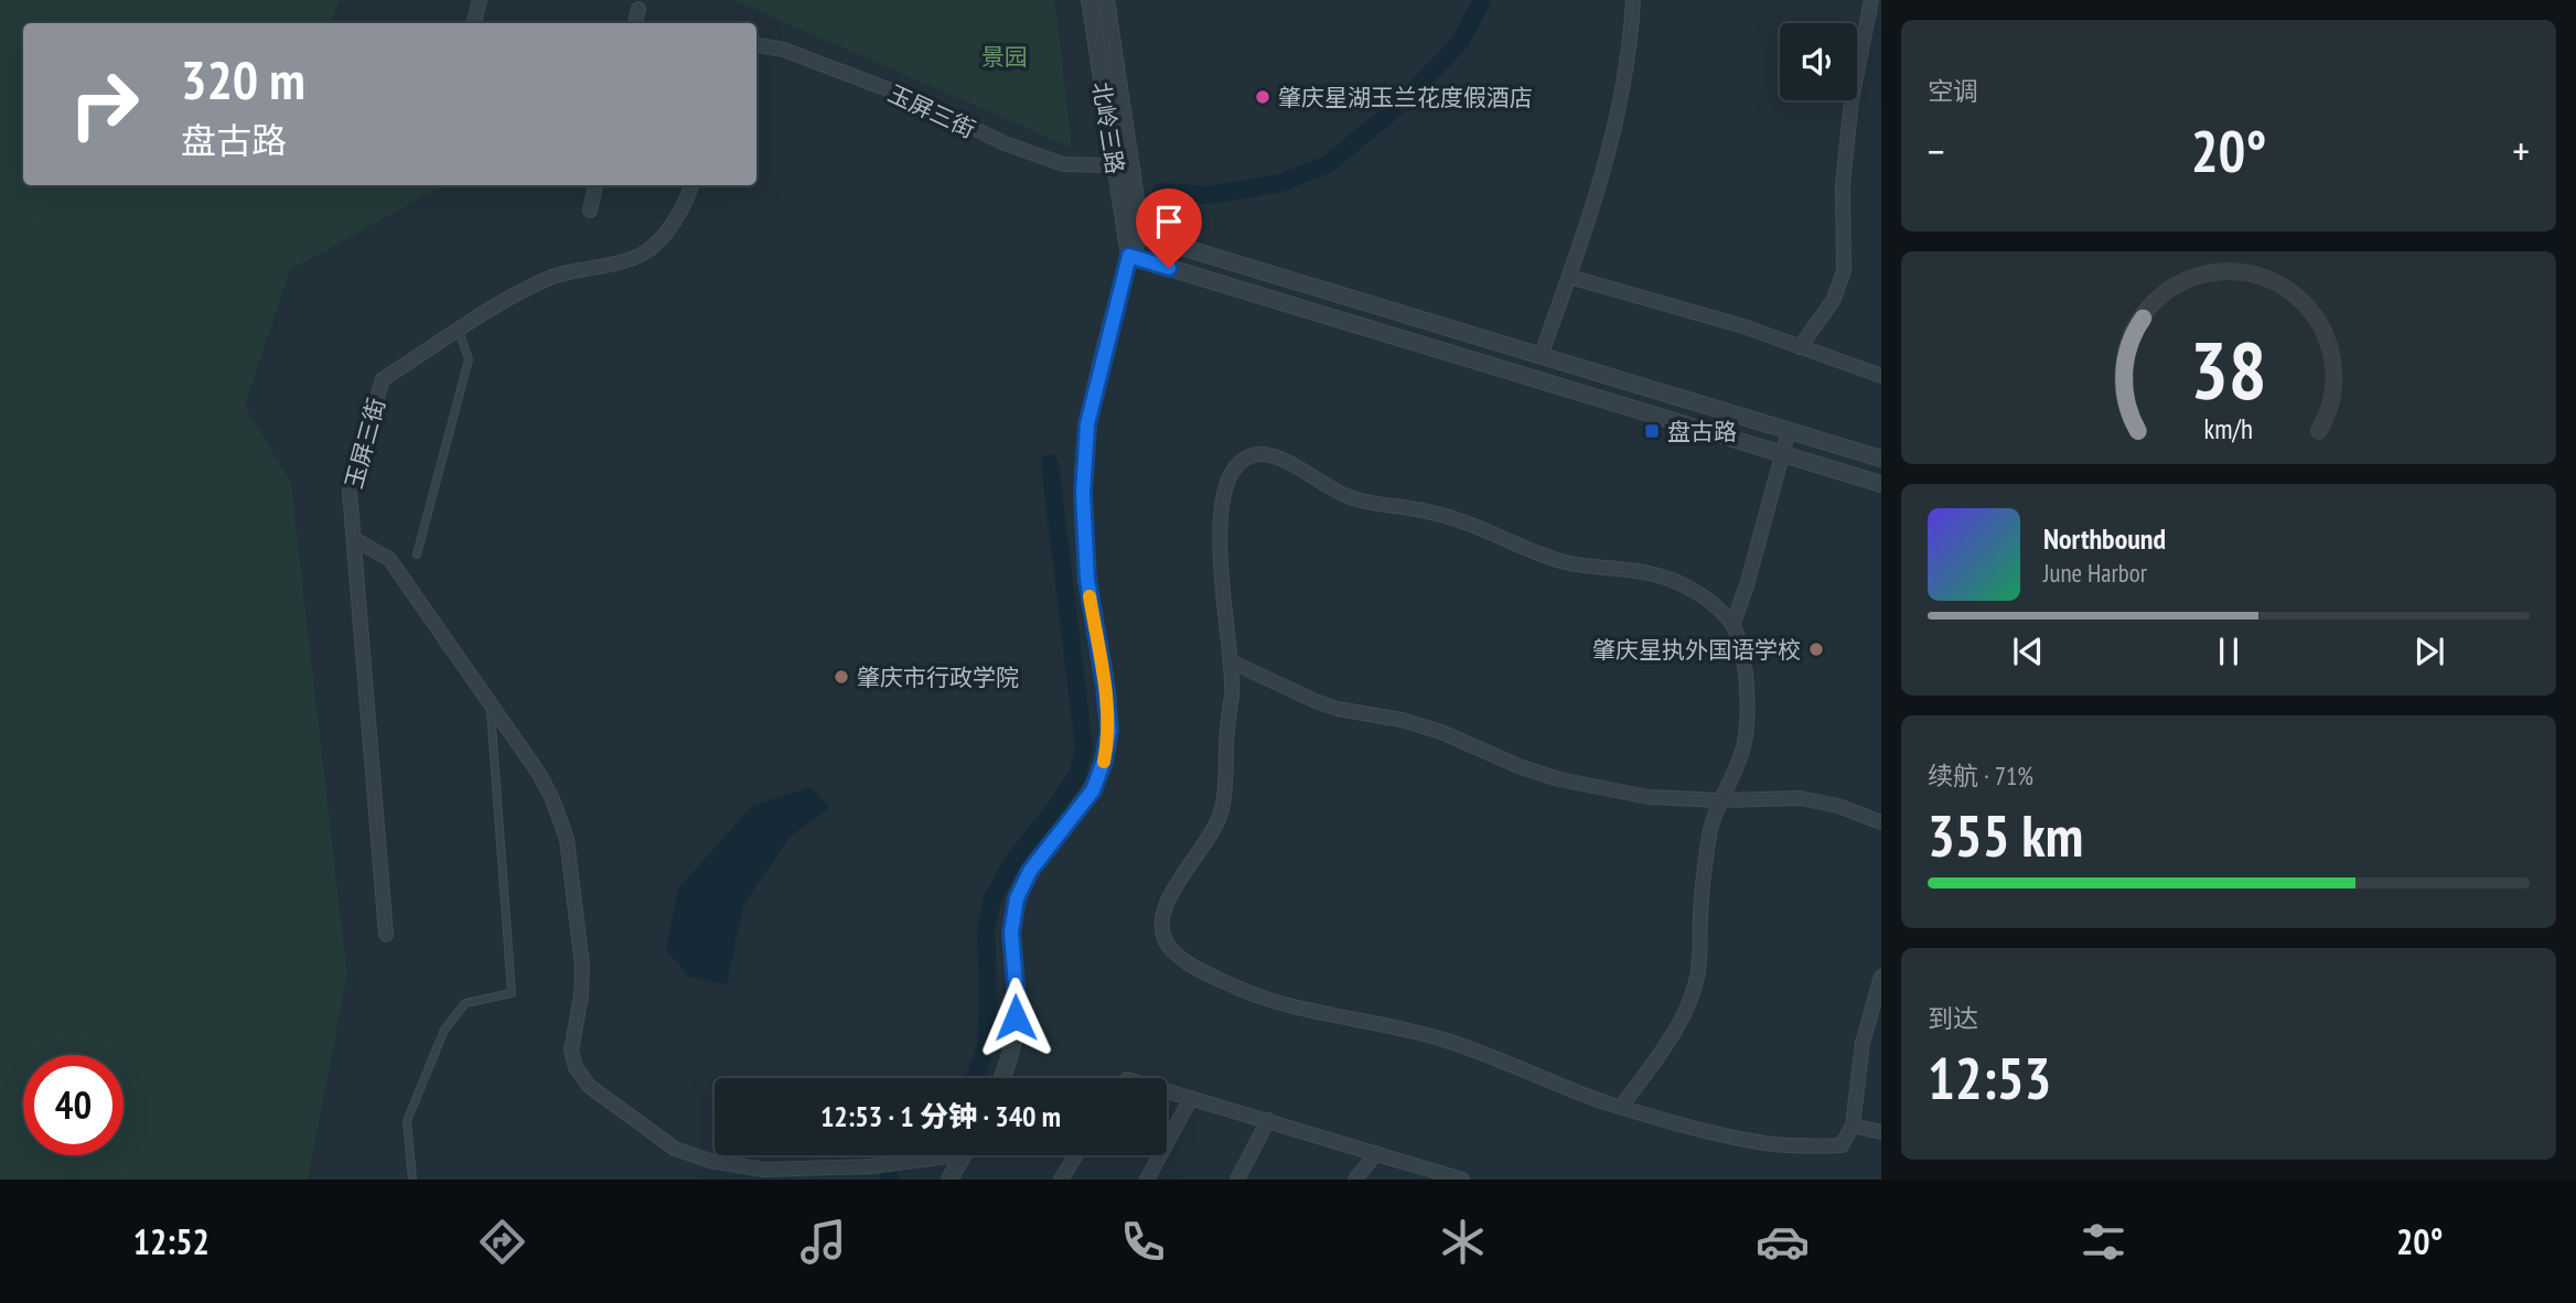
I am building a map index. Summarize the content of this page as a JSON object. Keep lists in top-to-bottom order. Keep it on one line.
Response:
{"streets":{"street":["玉屏三街","北岭三路"]},"crossings":[["玉屏三街","北岭三路"]],"parks":["景园"],"places":{"other":["肇庆星湖玉兰花度假酒店","肇庆星执外国语学校","肇庆市行政学院"],"transit":["盘古路"]},"page":{"tile":["空调",["续航 · 71%","355 km"],["到达","12:53"]],"turn":["320 m","盘古路"],"heat":["−","20°","+"],"song":["Northbound","June Harbor"],"limit":"40","trip":"12:53 · 1 分钟 · 340 m","tabs":["12:52","20°"],"gauge":["38","km/h"]}}
